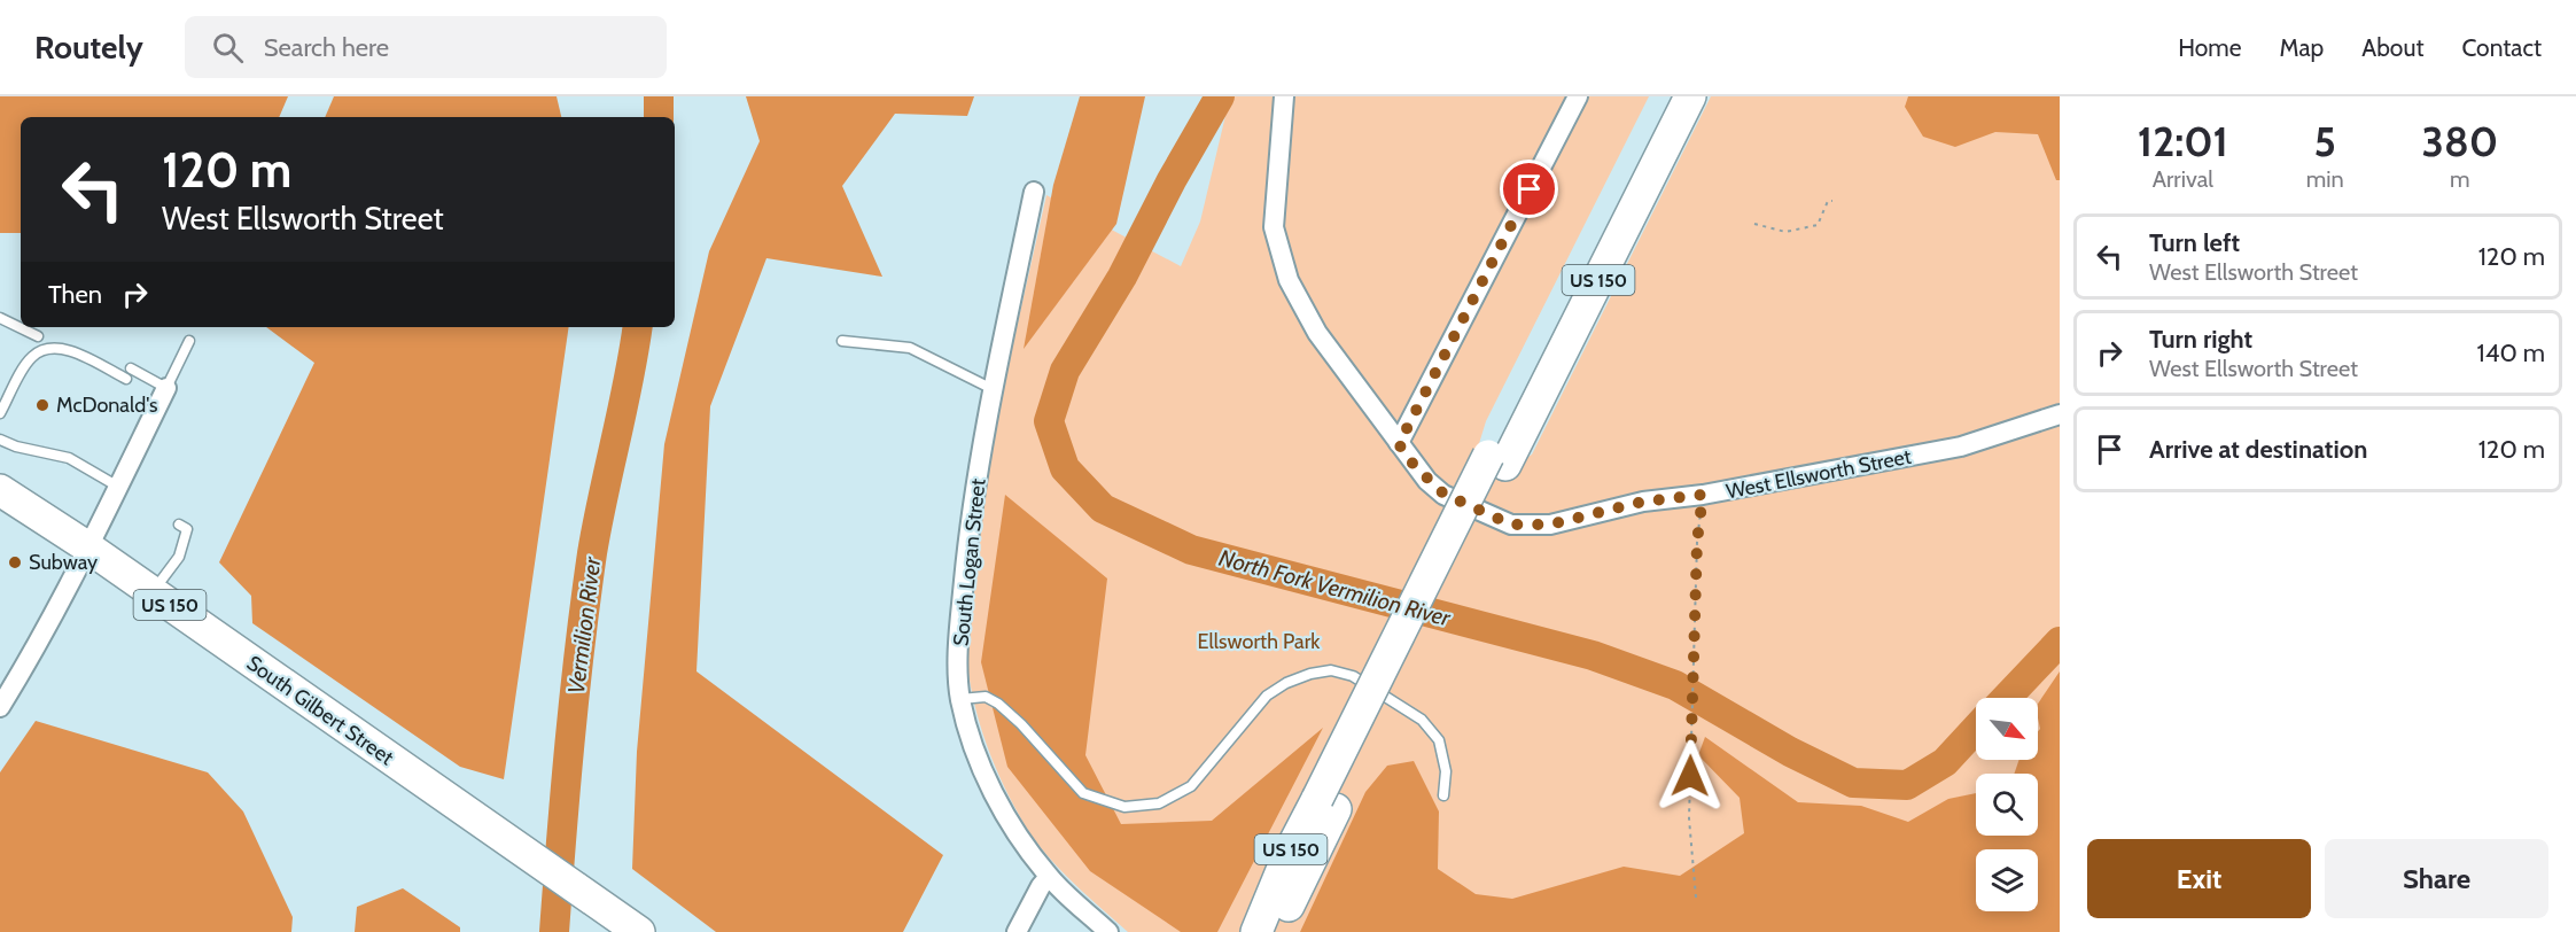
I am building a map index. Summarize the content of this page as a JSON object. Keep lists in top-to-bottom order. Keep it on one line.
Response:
{"streets":{"main road":["US 150","South Gilbert Street"],"street":["West Ellsworth Street","South Logan Street"]},"water":["North Fork Vermilion River","Vermilion River"],"parks":["Ellsworth Park"],"places":["McDonald's","Subway"],"north":"bottom right","page":{"header":"Routely","search":"Search here","nav":["Home","Map","About","Contact"],"eta":["12:01","Arrival","5","min","380","m"],"turn":["120 m","West Ellsworth Street"],"list":[{"name":"Turn left","note":"West Ellsworth Street","value":"120 m"},{"name":"Turn right","note":"West Ellsworth Street","value":"140 m"},{"name":"Arrive at destination","value":"120 m"}],"then":"Then","buttons":["Exit","Share"]}}
